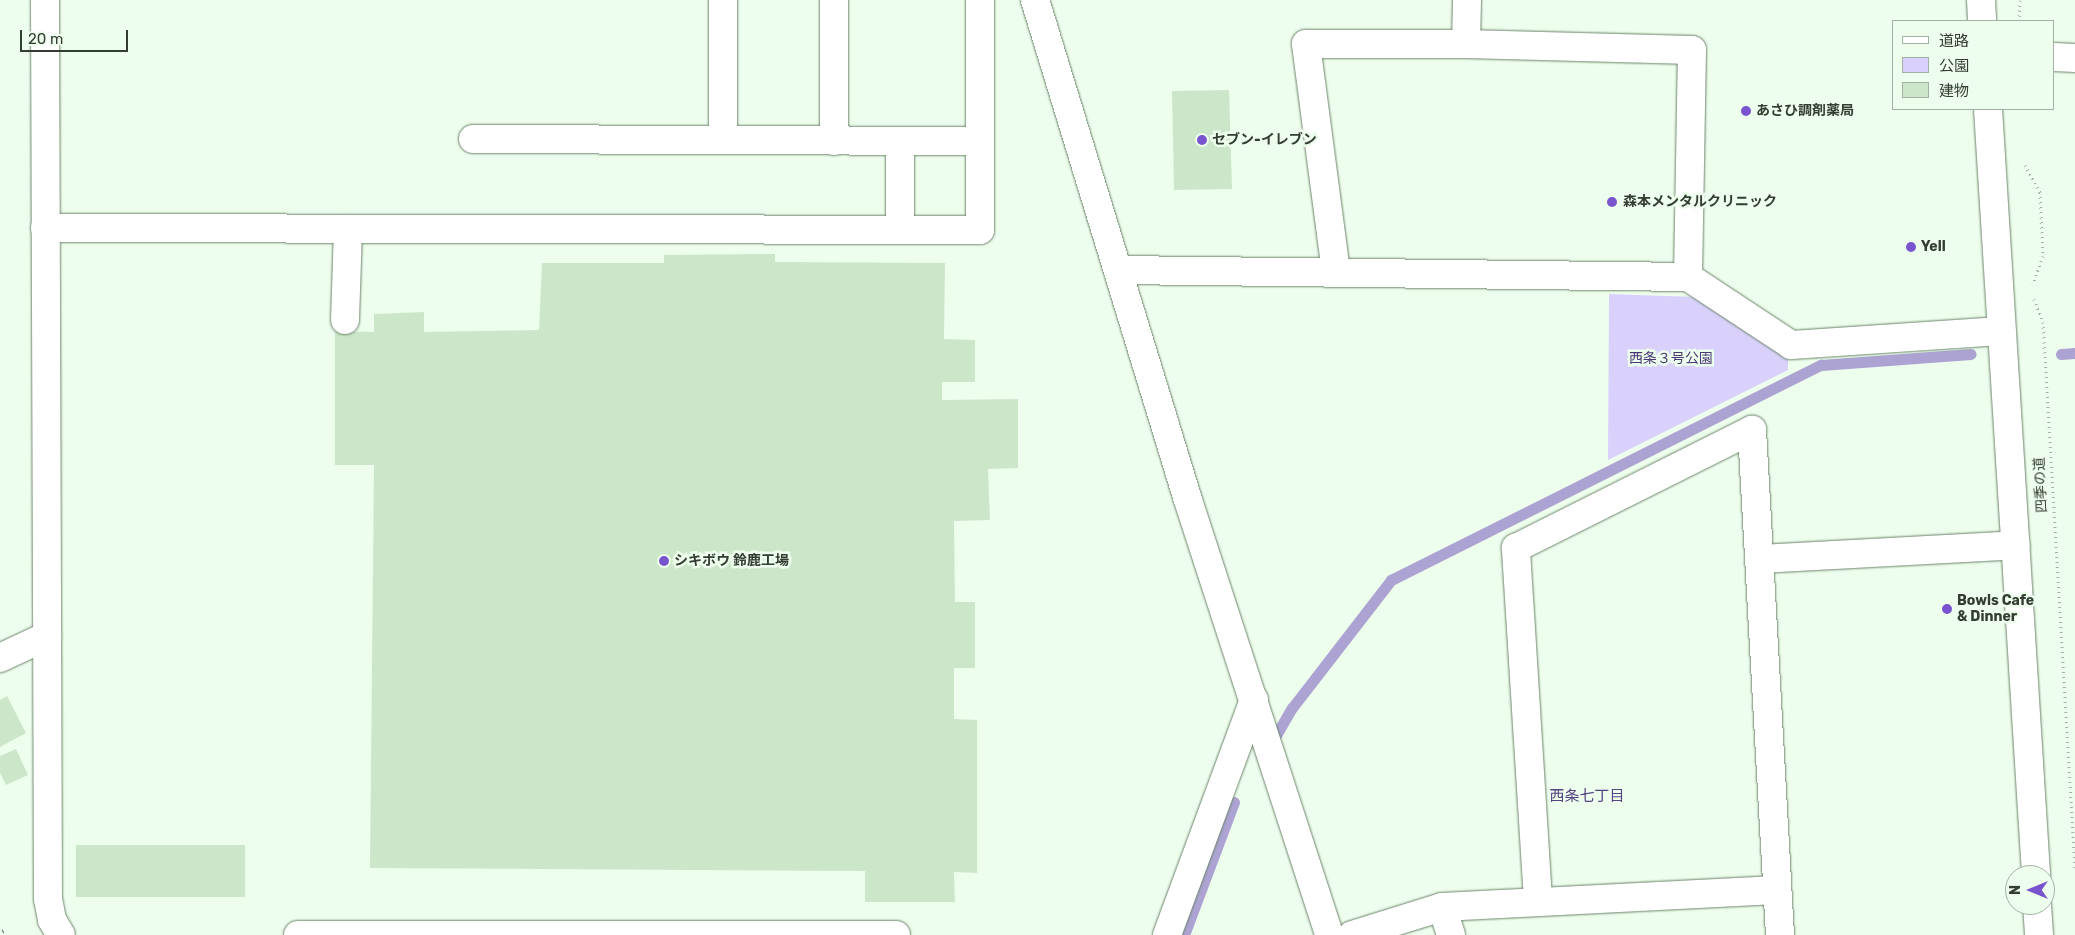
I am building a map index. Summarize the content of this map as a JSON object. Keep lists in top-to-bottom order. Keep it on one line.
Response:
{"streets":{"path":["四季の道"]},"districts":["西条七丁目"],"parks":["西条３号公園"],"places":["あさひ調剤薬局","セブン-イレブン","森本メンタルクリニック","Yell","シキボウ 鈴鹿工場","Bowls Cafe & Dinner"],"legend":["道路","公園","建物"],"scale_bar":"20 m","north":"left"}
